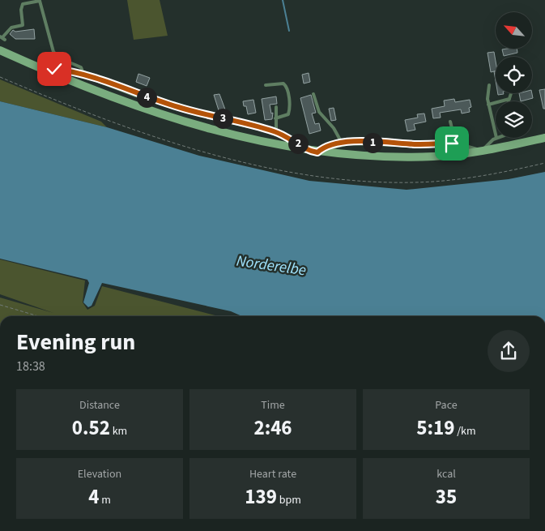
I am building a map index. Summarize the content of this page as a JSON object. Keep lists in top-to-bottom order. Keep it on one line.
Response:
{"water":["Norderelbe"],"north":"top left","page":{"pins":["4","3","1","2"],"heading":["Evening run","18:38"],"stats":[["Distance","0.52 km"],["Time","2:46"],["Pace","5:19 /km"],["Elevation","4 m"],["Heart rate","139 bpm"],["kcal","35"]]}}
